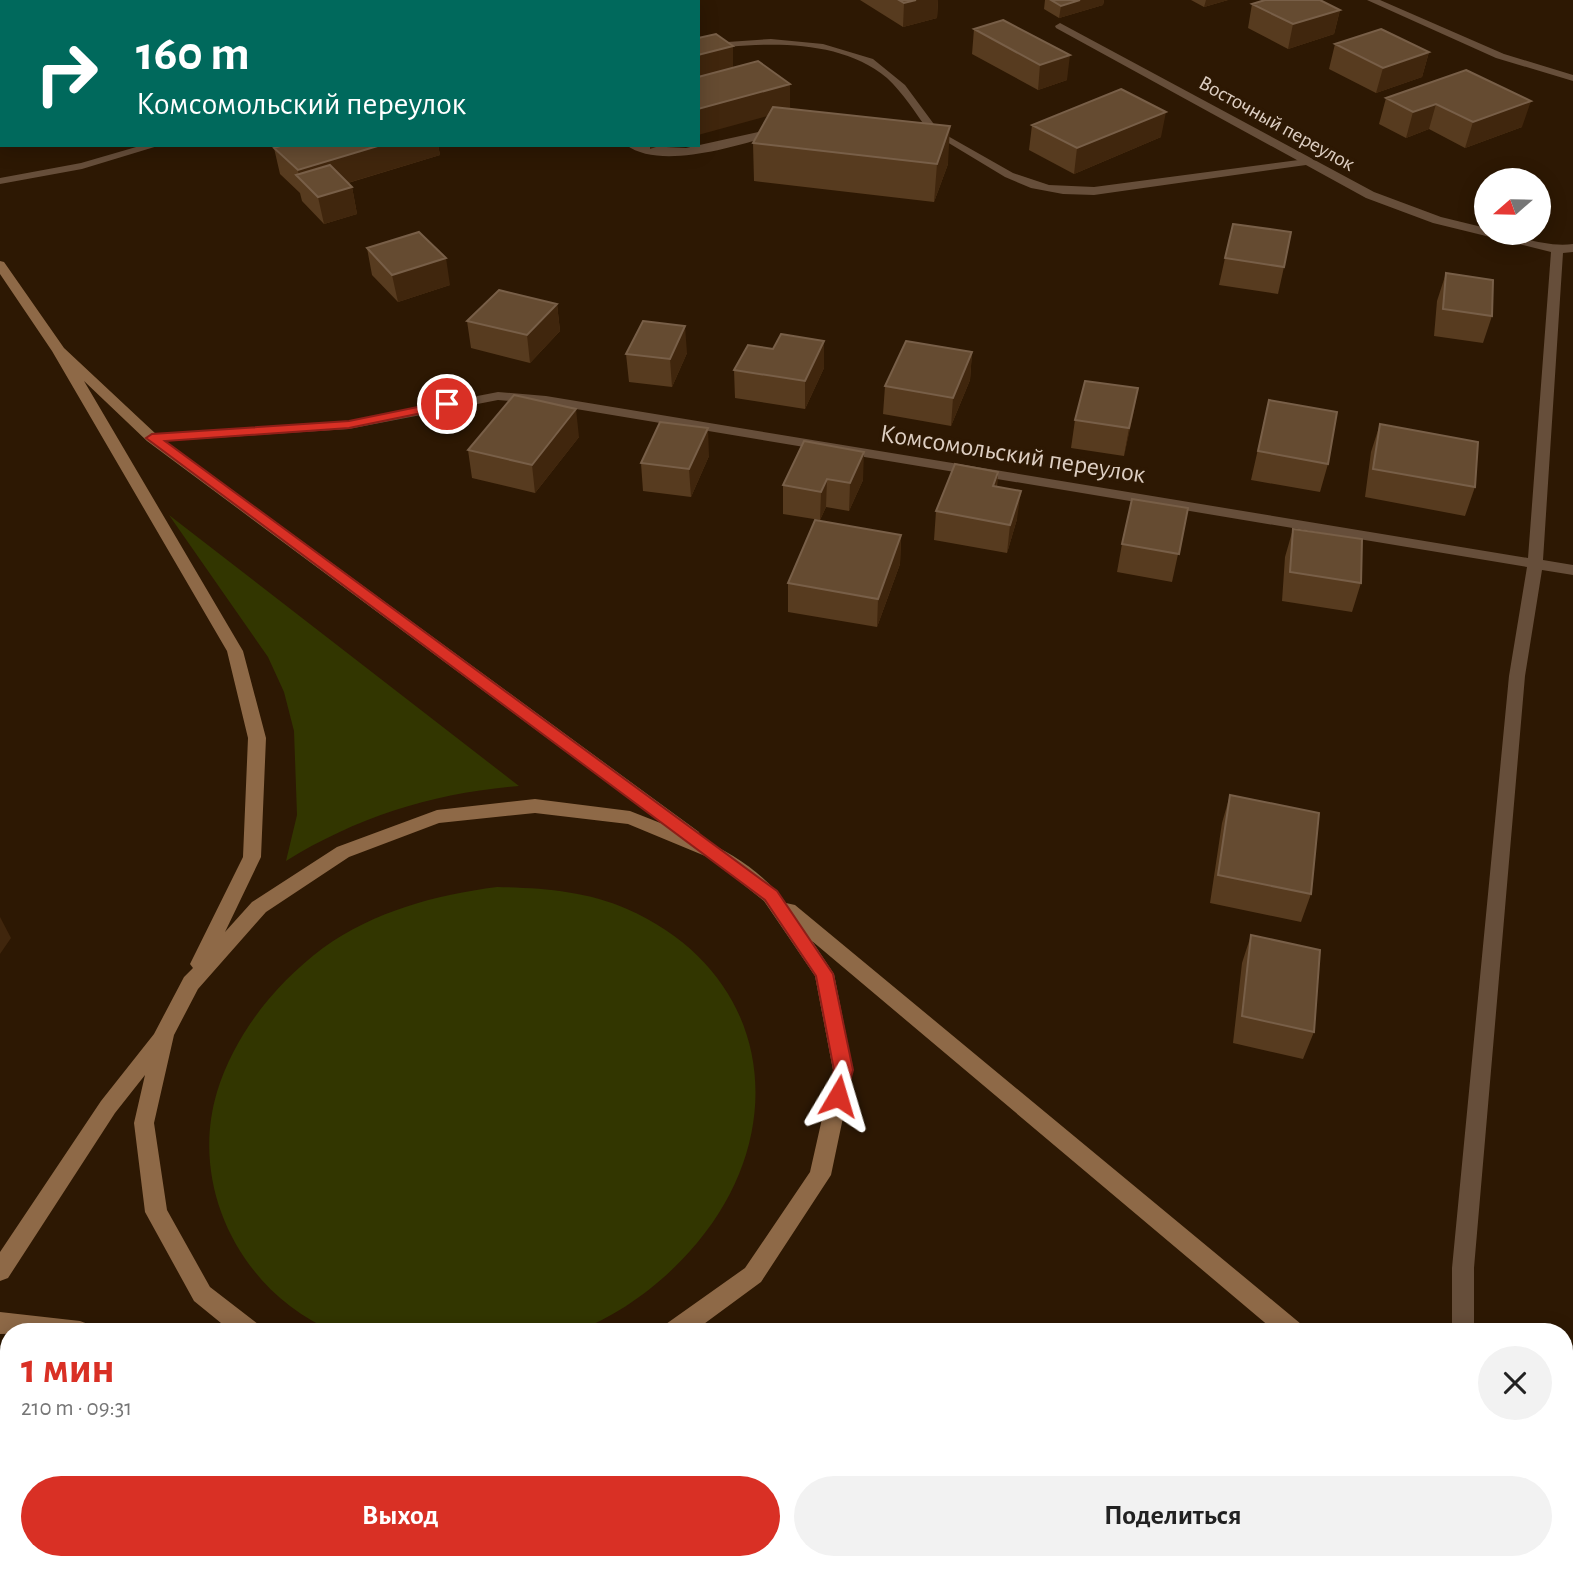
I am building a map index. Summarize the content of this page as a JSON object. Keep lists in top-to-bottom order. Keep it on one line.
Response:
{"streets":{"street":["Восточный переулок","Комсомольский переулок"]},"north":"left","page":{"turn":["160 m","Комсомольский переулок"],"heading":["1 мин","210 m · 09:31"],"buttons":["Выход","Поделиться"]}}
